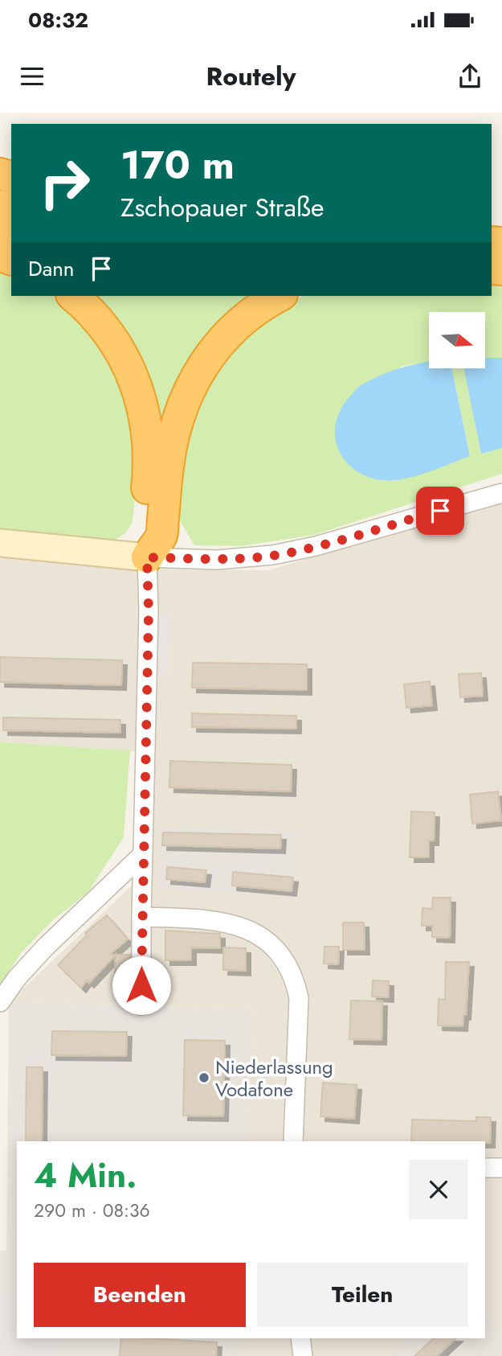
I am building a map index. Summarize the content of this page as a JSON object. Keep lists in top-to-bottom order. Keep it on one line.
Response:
{"places":["Niederlassung Vodafone"],"north":"right","page":{"status":"08:32","header":"Routely","turn":["170 m","Zschopauer Straße"],"then":"Dann","heading":["4 Min.","290 m · 08:36"],"buttons":["Beenden","Teilen"]}}
